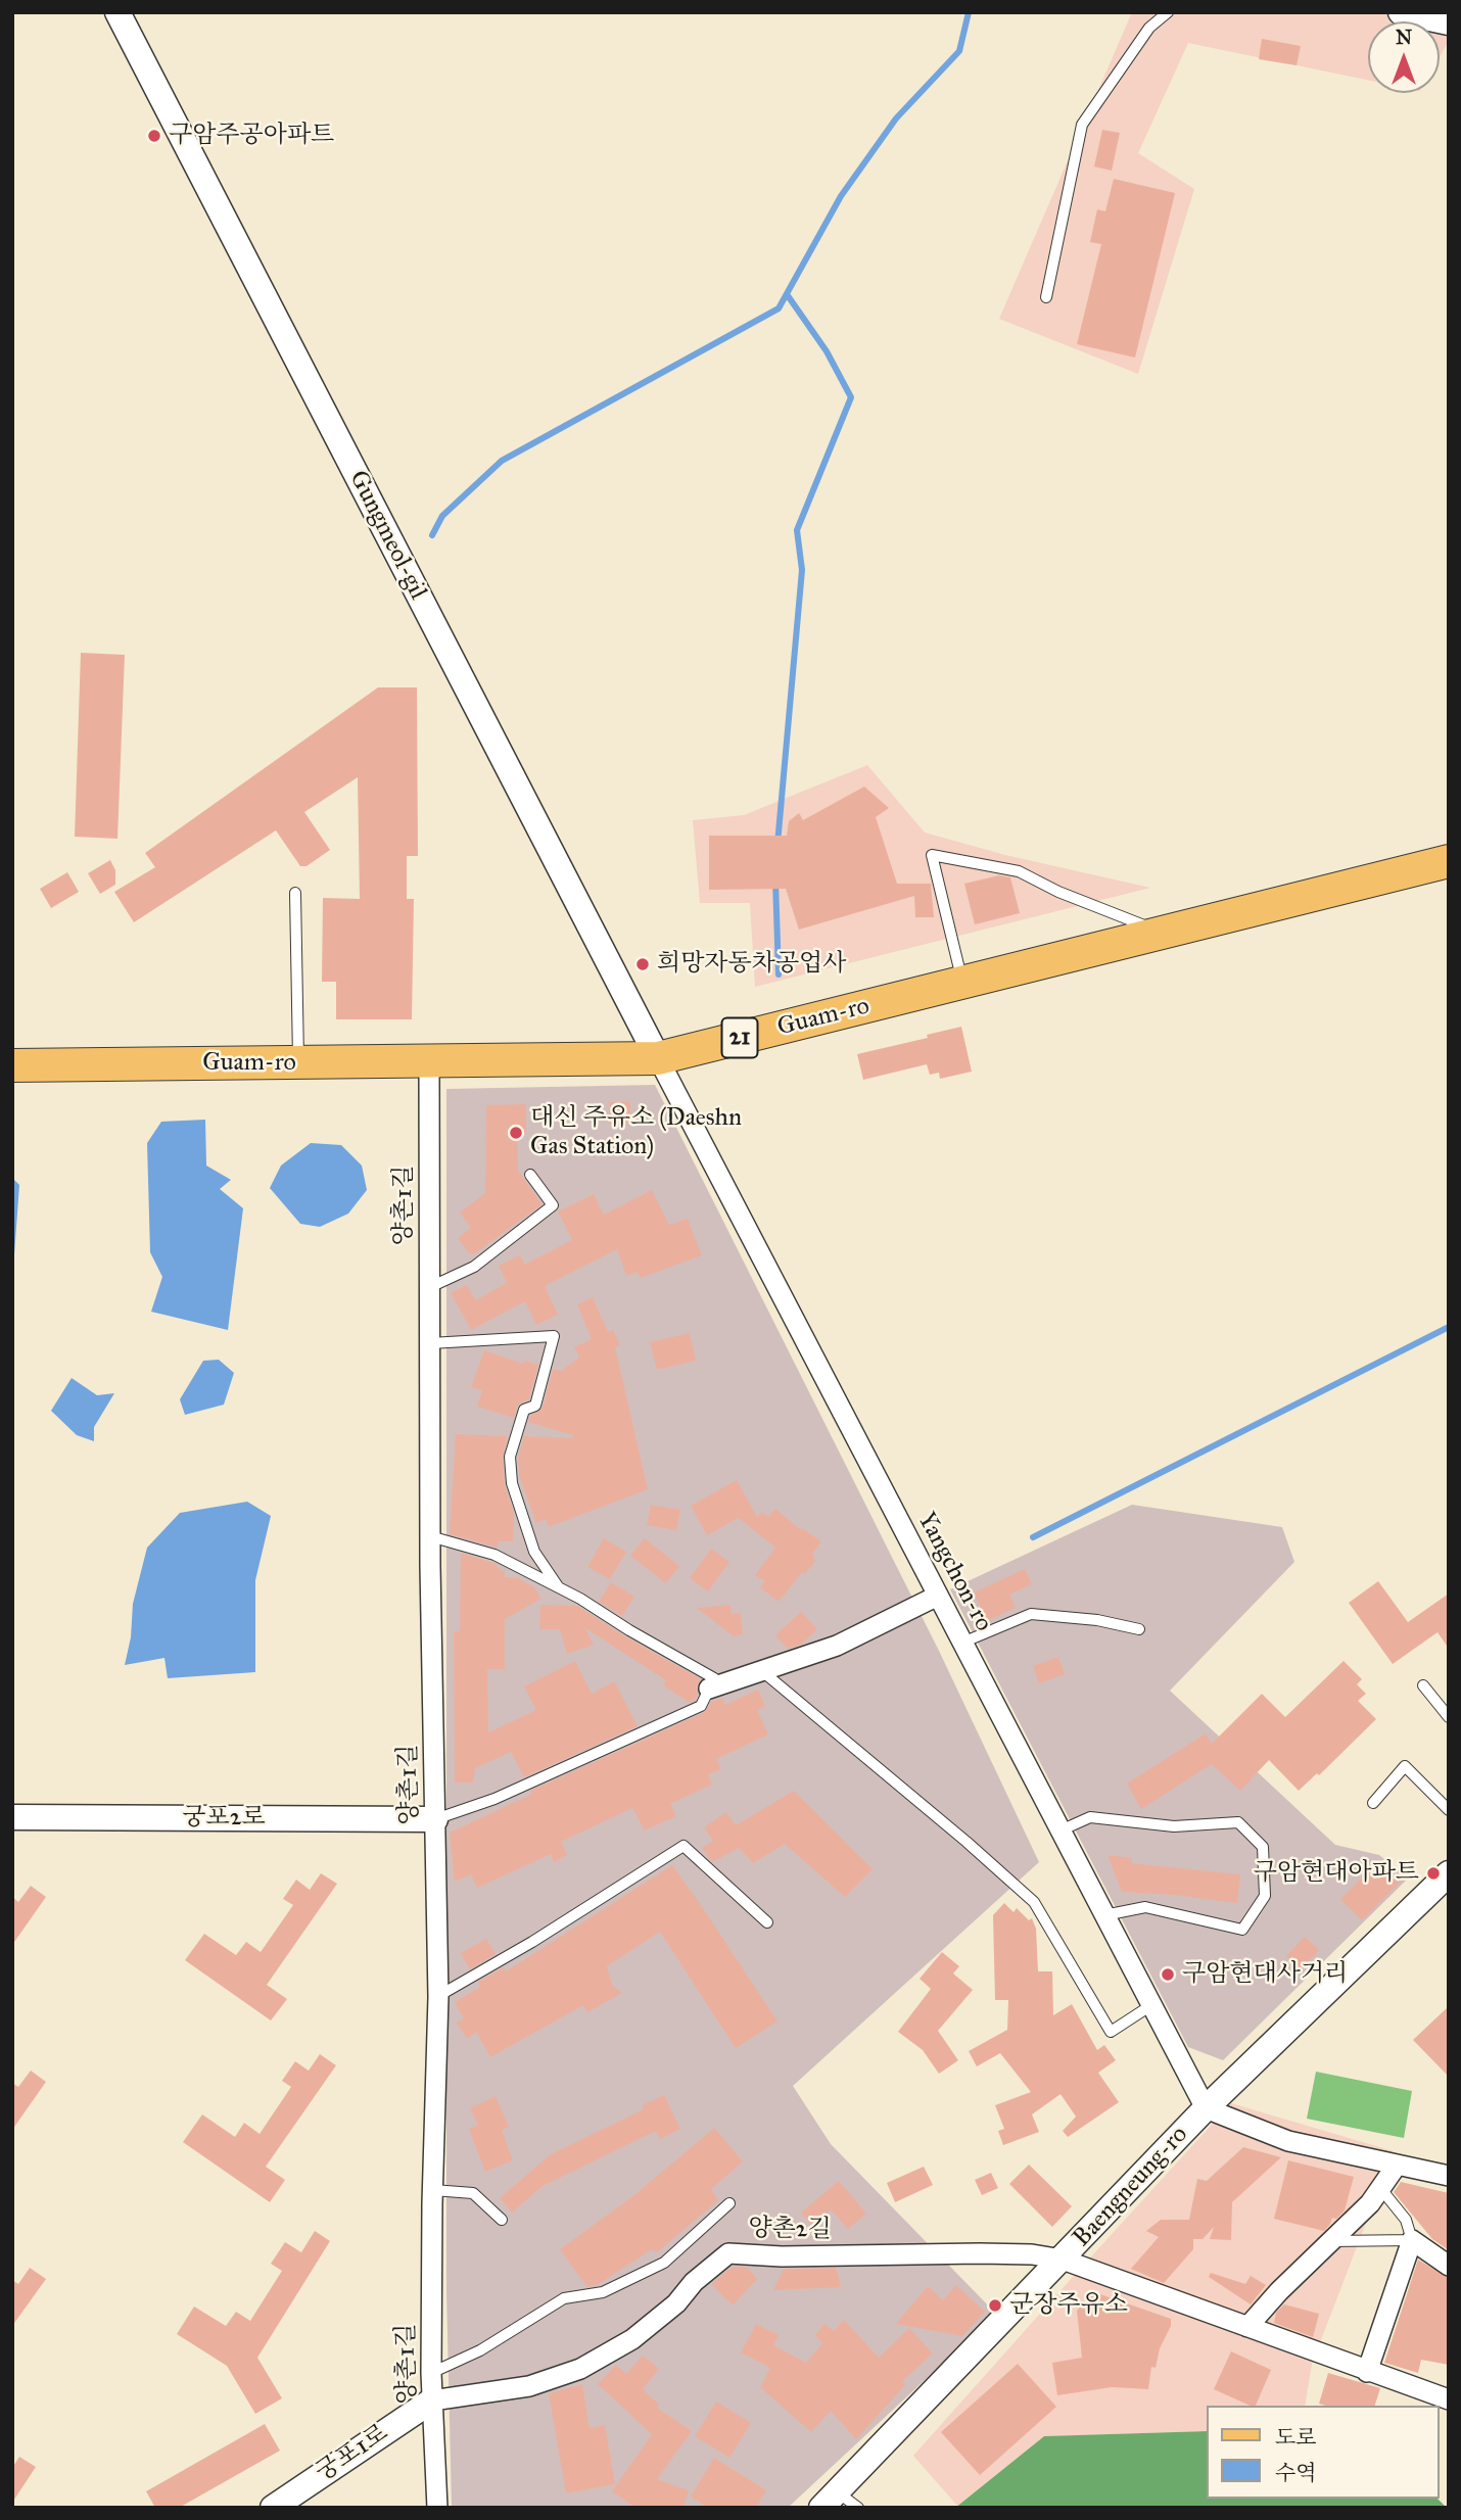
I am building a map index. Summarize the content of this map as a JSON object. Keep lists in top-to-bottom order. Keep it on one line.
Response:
{"streets":{"main road":["Guam-ro","21"],"street":["Gungmeol-gil","양촌1길","Yangchon-ro","궁포2로","Baengneung-ro","양촌2길","궁포1로"]},"crossings":[["Gungmeol-gil","Guam-ro"],["Gungmeol-gil","Yangchon-ro"],["Guam-ro","양촌1길"],["Guam-ro","Yangchon-ro"],["양촌1길","궁포2로"],["양촌1길","양촌2길"],["양촌1길","궁포1로"],["Yangchon-ro","Baengneung-ro"],["Baengneung-ro","양촌2길"],["양촌2길","궁포1로"]],"places":["구암주공아파트","희망자동차공업사","대신 주유소 (Daeshn Gas Station)","구암현대아파트","구암현대사거리","군장주유소"],"legend":["도로","수역"],"north":"top"}
